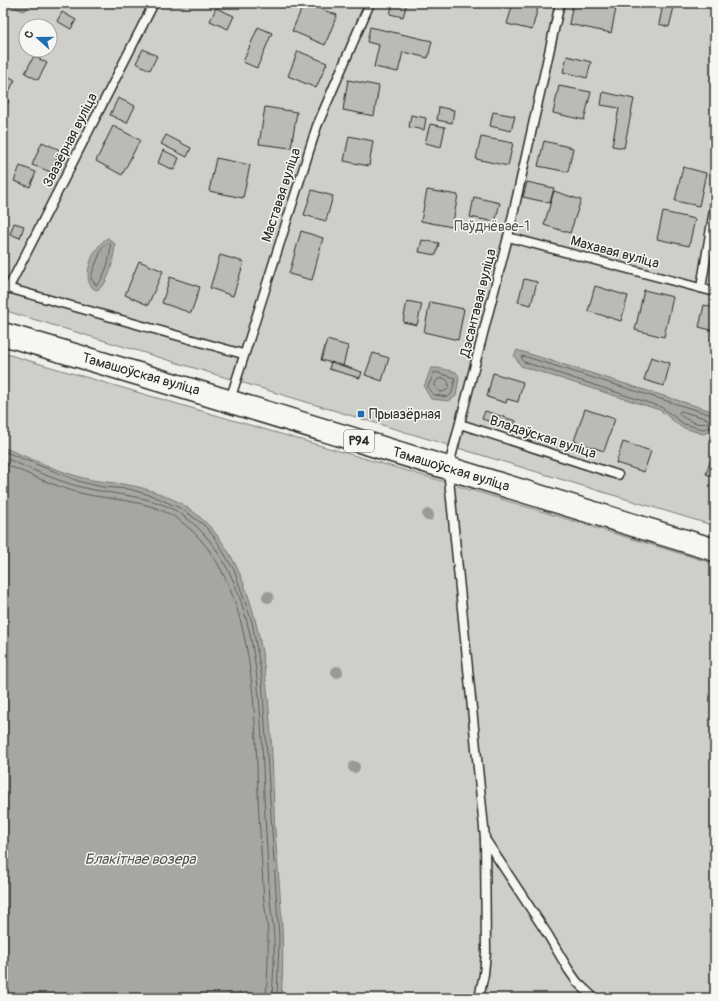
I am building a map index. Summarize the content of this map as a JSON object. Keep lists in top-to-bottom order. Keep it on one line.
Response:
{"streets":{"main road":["Тамашоўская вуліца","Р94"],"lane":["Заазёрная вуліца","Маставая вуліца","Махавая вуліца","Дэсантавая вуліца","Владаўская вуліца"]},"crossings":[["Маставая вуліца","Тамашоўская вуліца"],["Махавая вуліца","Дэсантавая вуліца"],["Дэсантавая вуліца","Тамашоўская вуліца"],["Дэсантавая вуліца","Владаўская вуліца"]],"water":["Блакітнае возера"],"parks":["Паўднёвае-1"],"places":{"transit":["Прыазёрная"]},"north":"left"}
